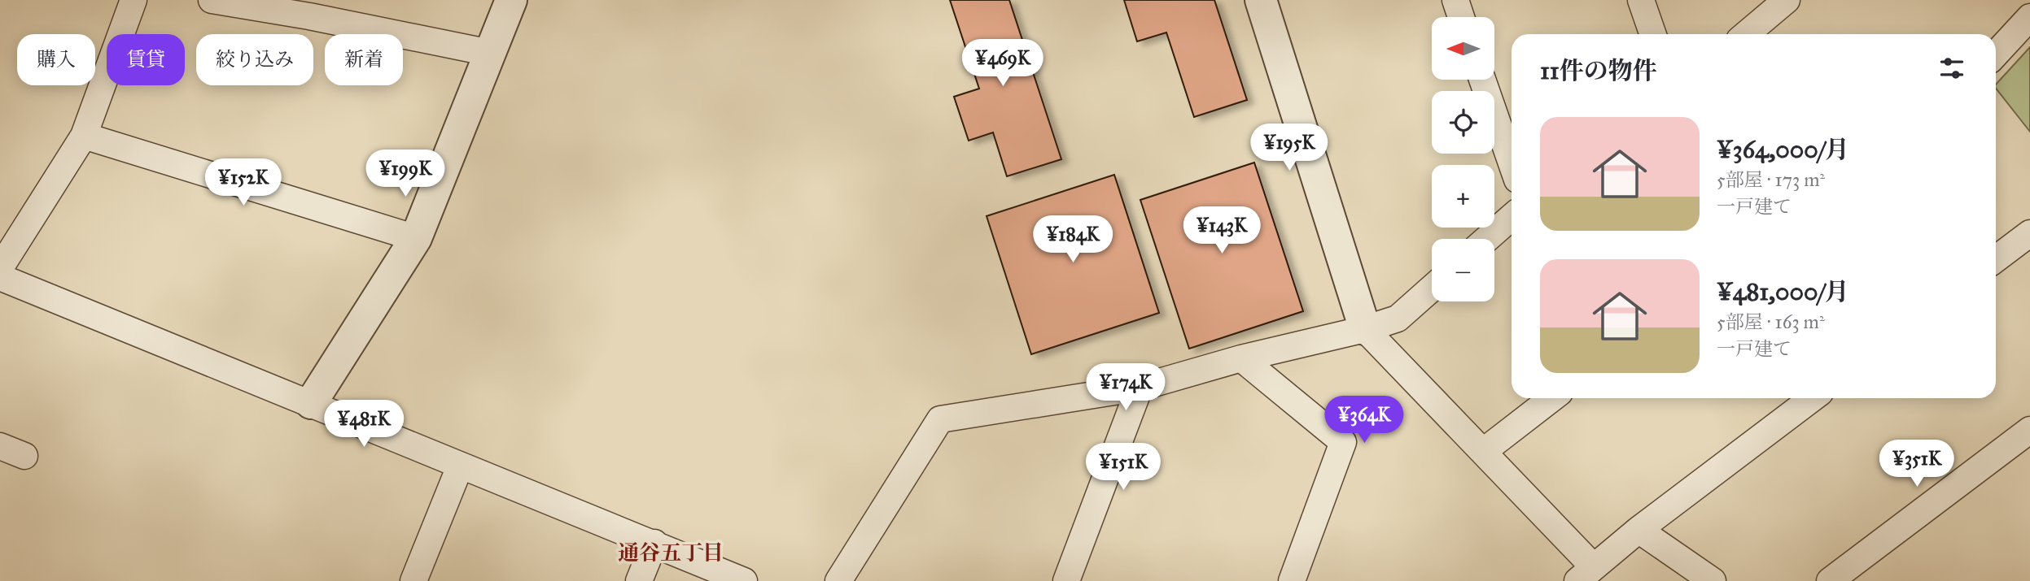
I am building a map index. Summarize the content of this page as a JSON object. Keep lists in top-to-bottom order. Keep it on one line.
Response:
{"districts":["通谷五丁目"],"north":"left","page":{"map_buttons":["+","−"],"chip":["購入","賃貸","絞り込み","新着"],"heading":"11件の物件","price":["¥469K","¥195K","¥199K","¥152K","¥143K","¥184K","¥174K","¥364K","¥481K","¥351K","¥151K"],"list":[{"name":"¥364,000/月","note":"5部屋 · 173 m² · 一戸建て"},{"name":"¥481,000/月","note":"5部屋 · 163 m² · 一戸建て"}]}}
